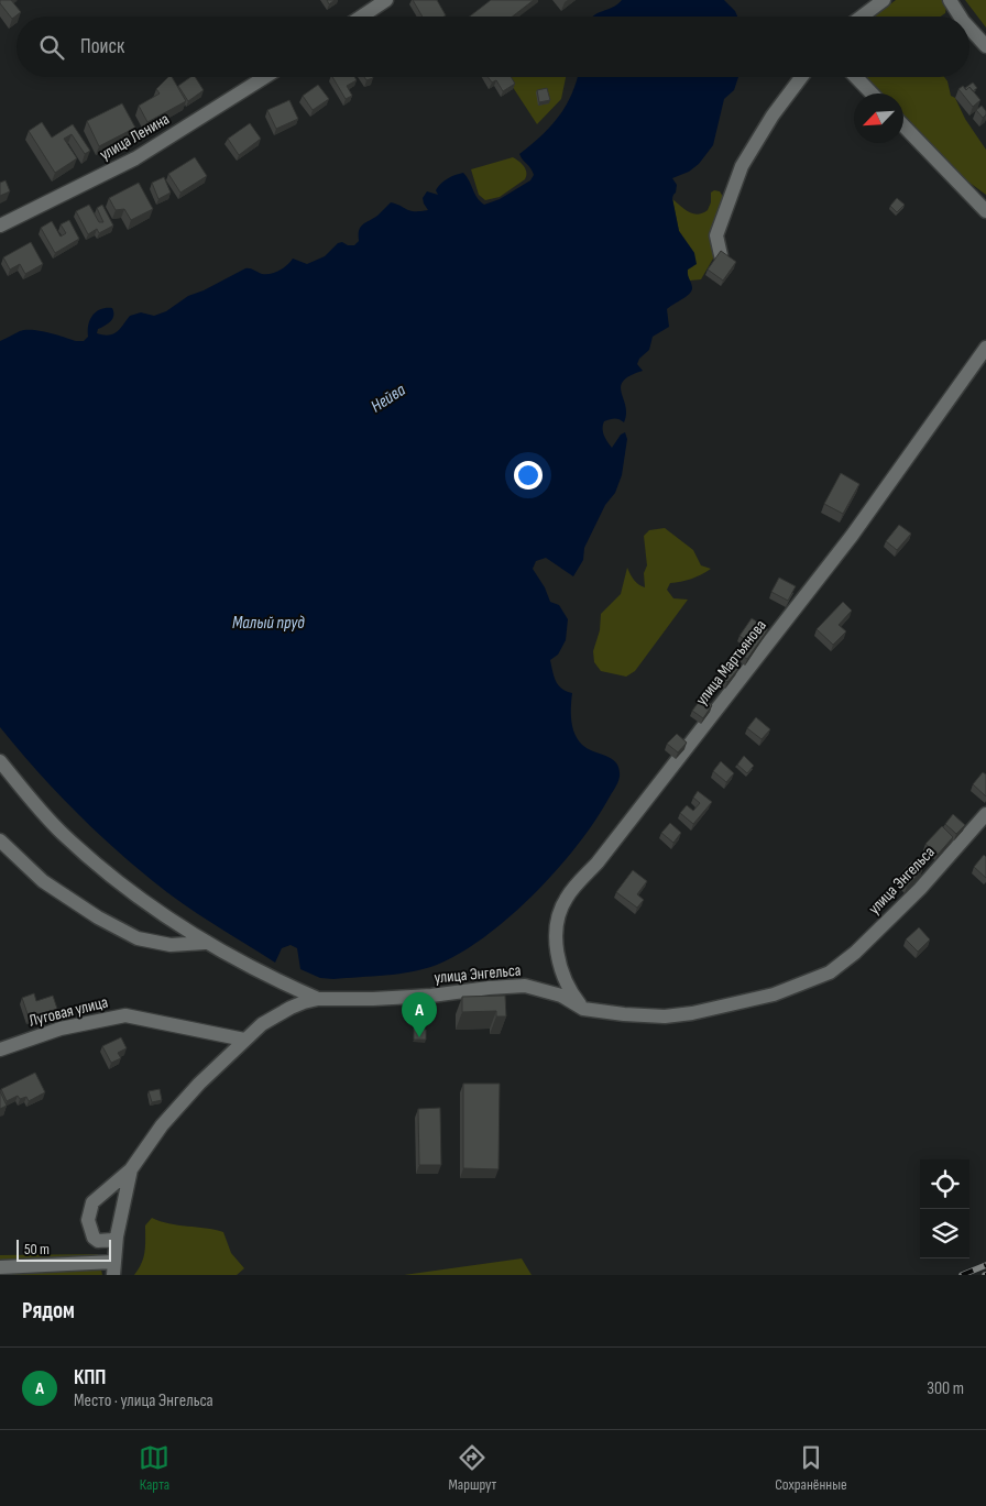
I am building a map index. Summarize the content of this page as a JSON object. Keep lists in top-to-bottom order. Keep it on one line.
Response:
{"streets":{"street":["улица Ленина","улица Мартьянова","улица Энгельса","Луговая улица"]},"crossings":[["улица Мартьянова","улица Энгельса"],["улица Энгельса","Луговая улица"]],"water":["Нейва","Малый пруд"],"scale_bar":"50 m","north":"bottom left","page":{"search":"Поиск","pins":"A","scale":"50 m","heading":"Рядом","list":[{"mark":"A","name":"КПП","note":"Место · улица Энгельса","value":"300 m"}],"nav":["Карта","Маршрут","Сохранённые"]}}
